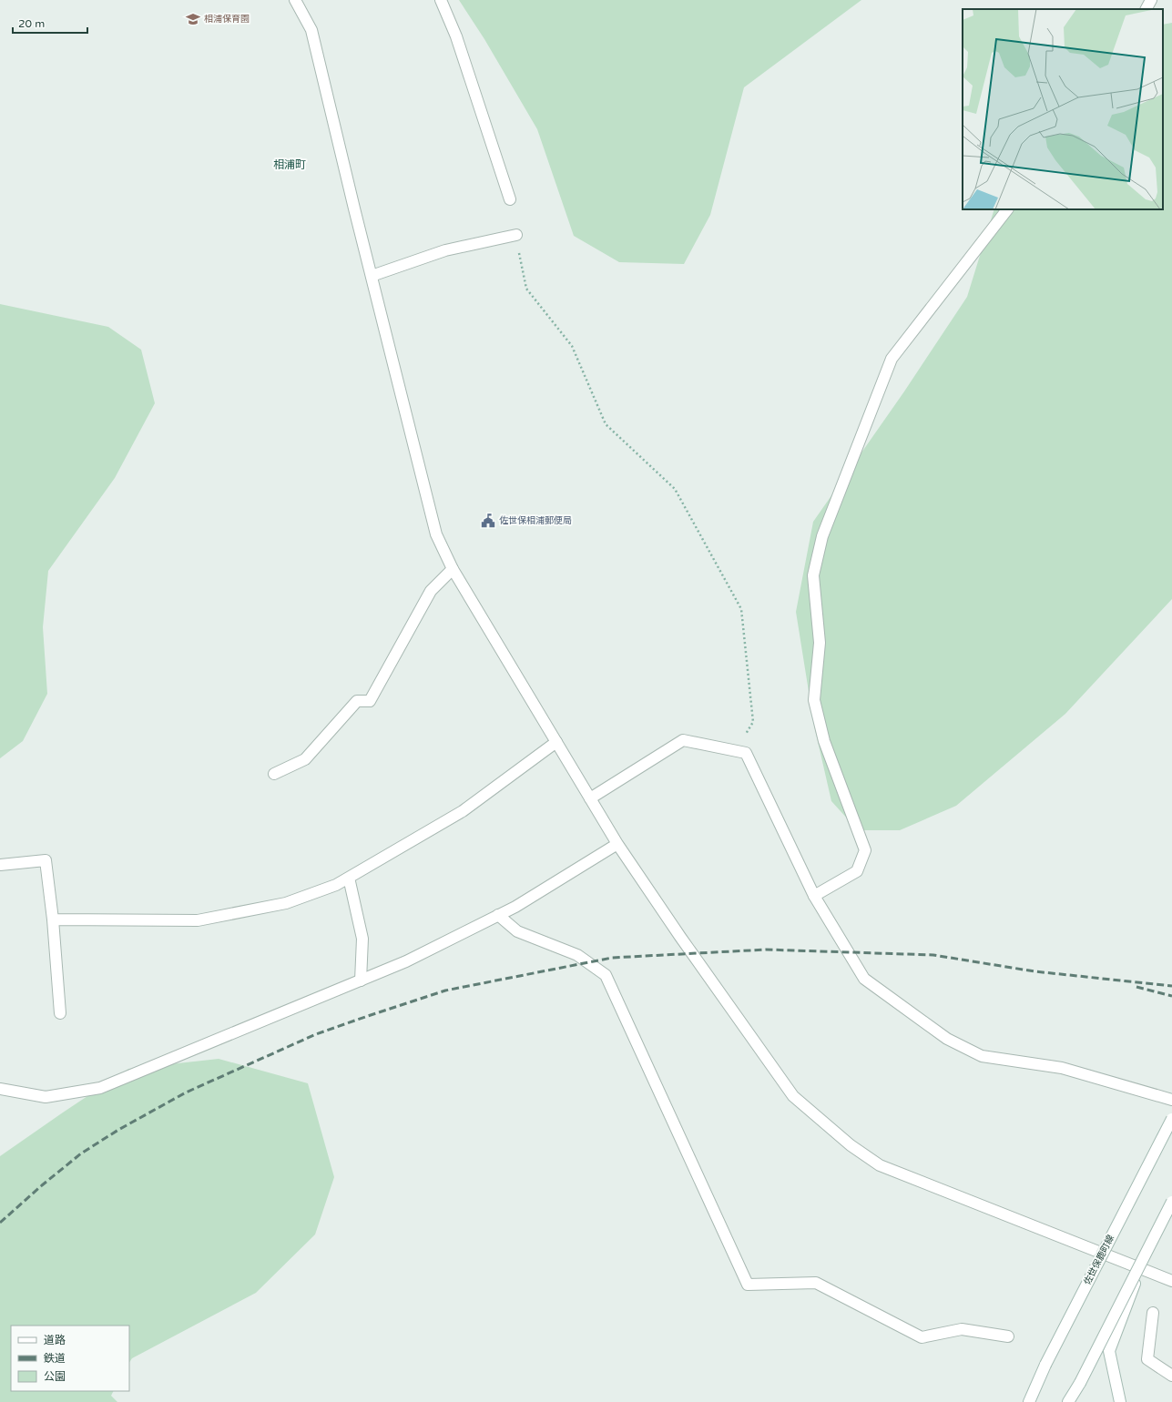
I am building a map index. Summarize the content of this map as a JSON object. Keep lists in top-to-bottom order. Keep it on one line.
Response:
{"streets":{"street":["佐世保鹿町線"]},"districts":["相浦町"],"places":{"school or university":["相浦保育園"],"public building":["佐世保相浦郵便局"]},"legend":["道路","鉄道","公園"],"scale_bar":"20 m"}
